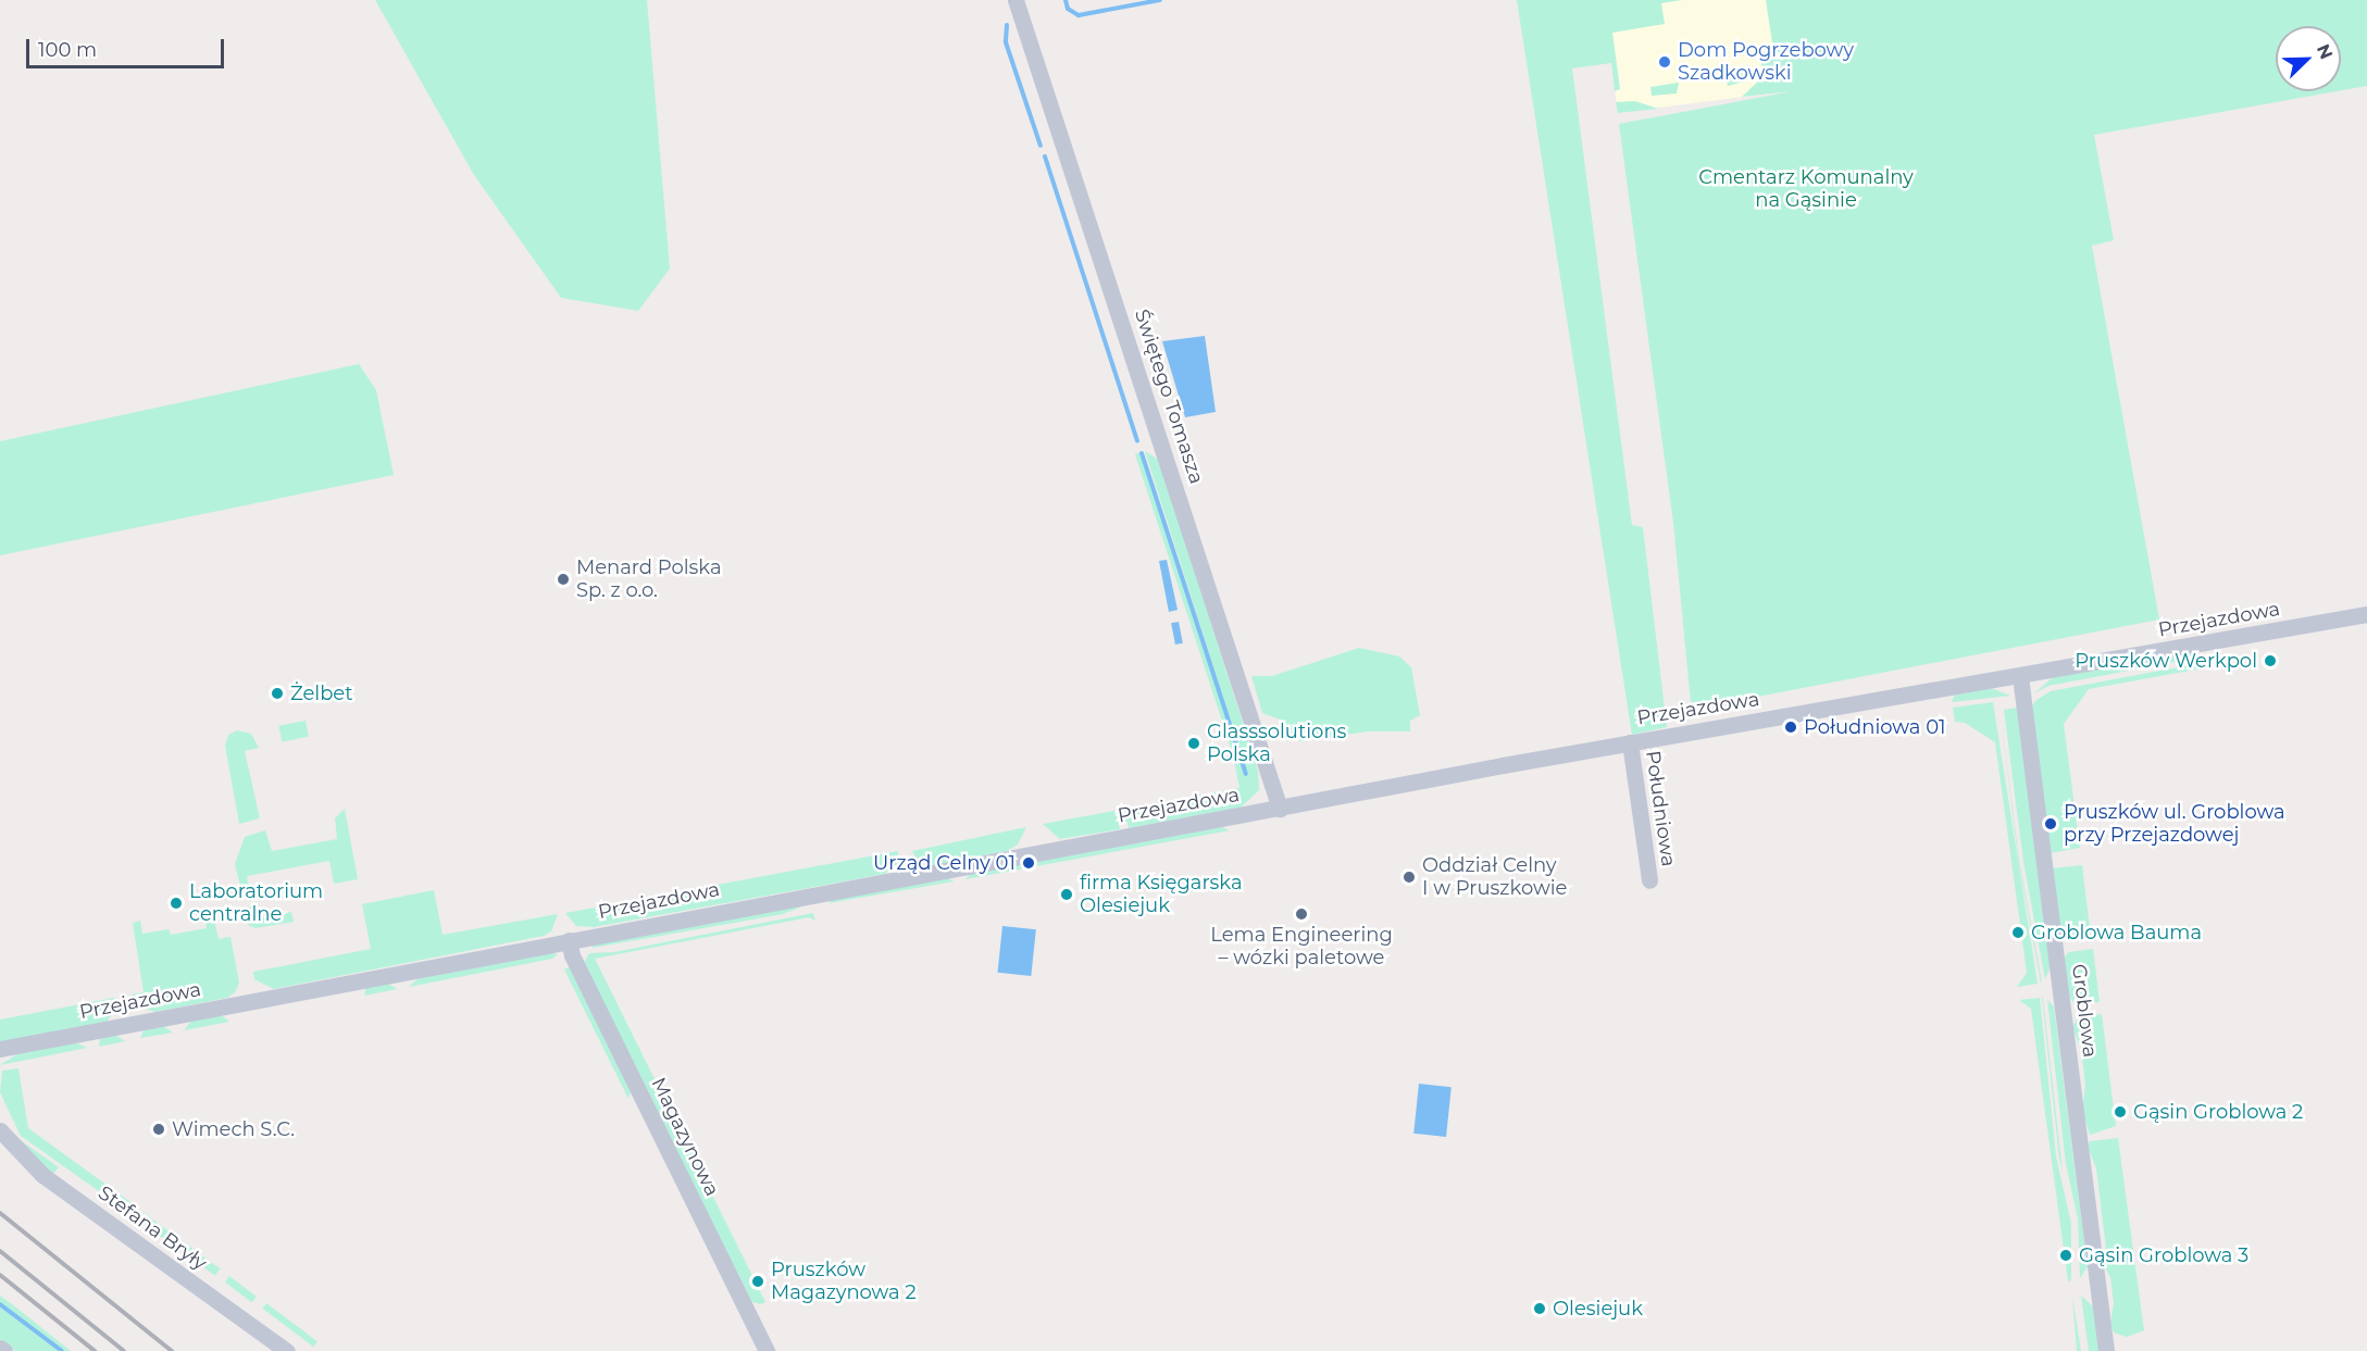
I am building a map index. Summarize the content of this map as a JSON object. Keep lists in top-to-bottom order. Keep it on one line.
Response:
{"streets":{"street":["Świętego Tomasza","Przejazdowa","Południowa","Groblowa","Magazynowa","Stefana Bryły"]},"crossings":[["Świętego Tomasza","Przejazdowa"],["Przejazdowa","Południowa"],["Przejazdowa","Groblowa"],["Przejazdowa","Magazynowa"]],"parks":["Cmentarz Komunalny na Gąsinie"],"places":["Dom Pogrzebowy Szadkowski","Menard Polska Sp. z o.o.","Pruszków Werkpol","Żelbet","Południowa 01","Glasssolutions Polska","Pruszków ul. Groblowa przy Przejazdowej","Urząd Celny 01","Oddział Celny I w Pruszkowie","firma Księgarska Olesiejuk","Laboratorium centralne","Lema Engineering – wózki paletowe","Groblowa Bauma","Gąsin Groblowa 2","Wimech S.C.","Gąsin Groblowa 3","Pruszków Magazynowa 2","Olesiejuk"],"scale_bar":"100 m","north":"top right"}
